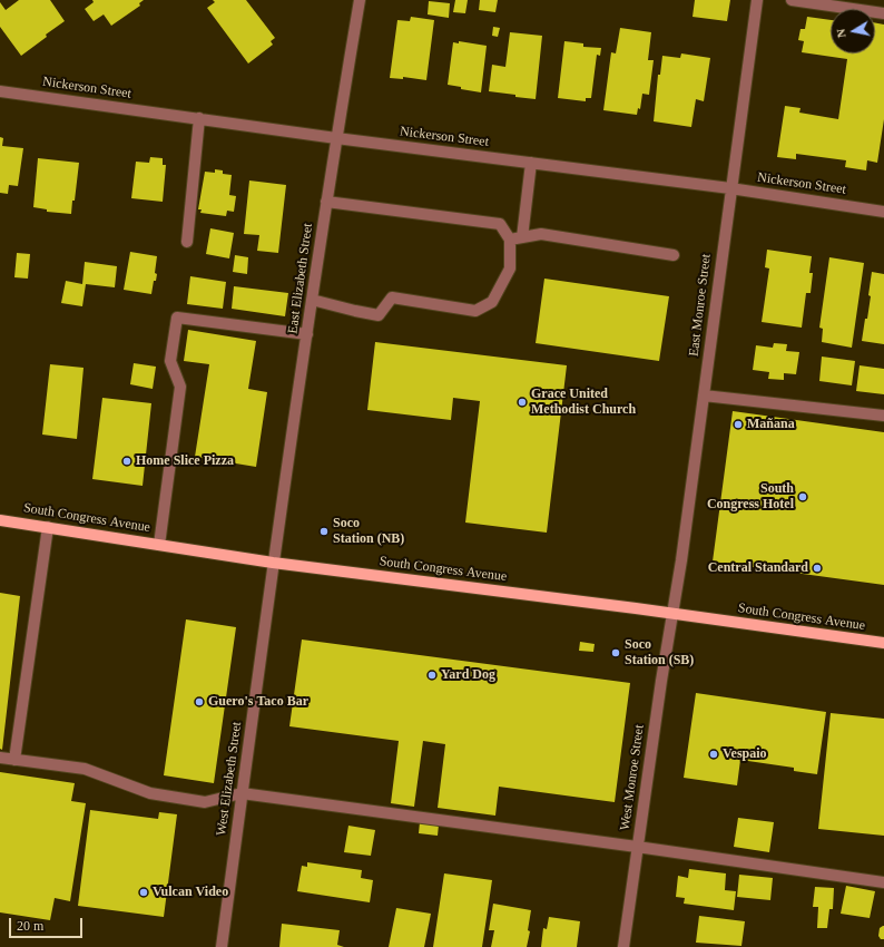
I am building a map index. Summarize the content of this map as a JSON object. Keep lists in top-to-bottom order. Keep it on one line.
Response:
{"streets":{"main road":["South Congress Avenue"],"street":["Nickerson Street","East Elizabeth Street","East Monroe Street","West Monroe Street","West Elizabeth Street"]},"crossings":[["Nickerson Street","East Elizabeth Street"],["Nickerson Street","East Monroe Street"],["East Elizabeth Street","South Congress Avenue"],["East Elizabeth Street","West Elizabeth Street"],["East Monroe Street","South Congress Avenue"],["East Monroe Street","West Monroe Street"],["South Congress Avenue","West Monroe Street"],["South Congress Avenue","West Elizabeth Street"]],"places":["Grace United Methodist Church","Mañana","Home Slice Pizza","South Congress Hotel","Soco Station (NB)","Central Standard","Soco Station (SB)","Yard Dog","Guero's Taco Bar","Vespaio","Vulcan Video"],"scale_bar":"20 m","north":"left"}
